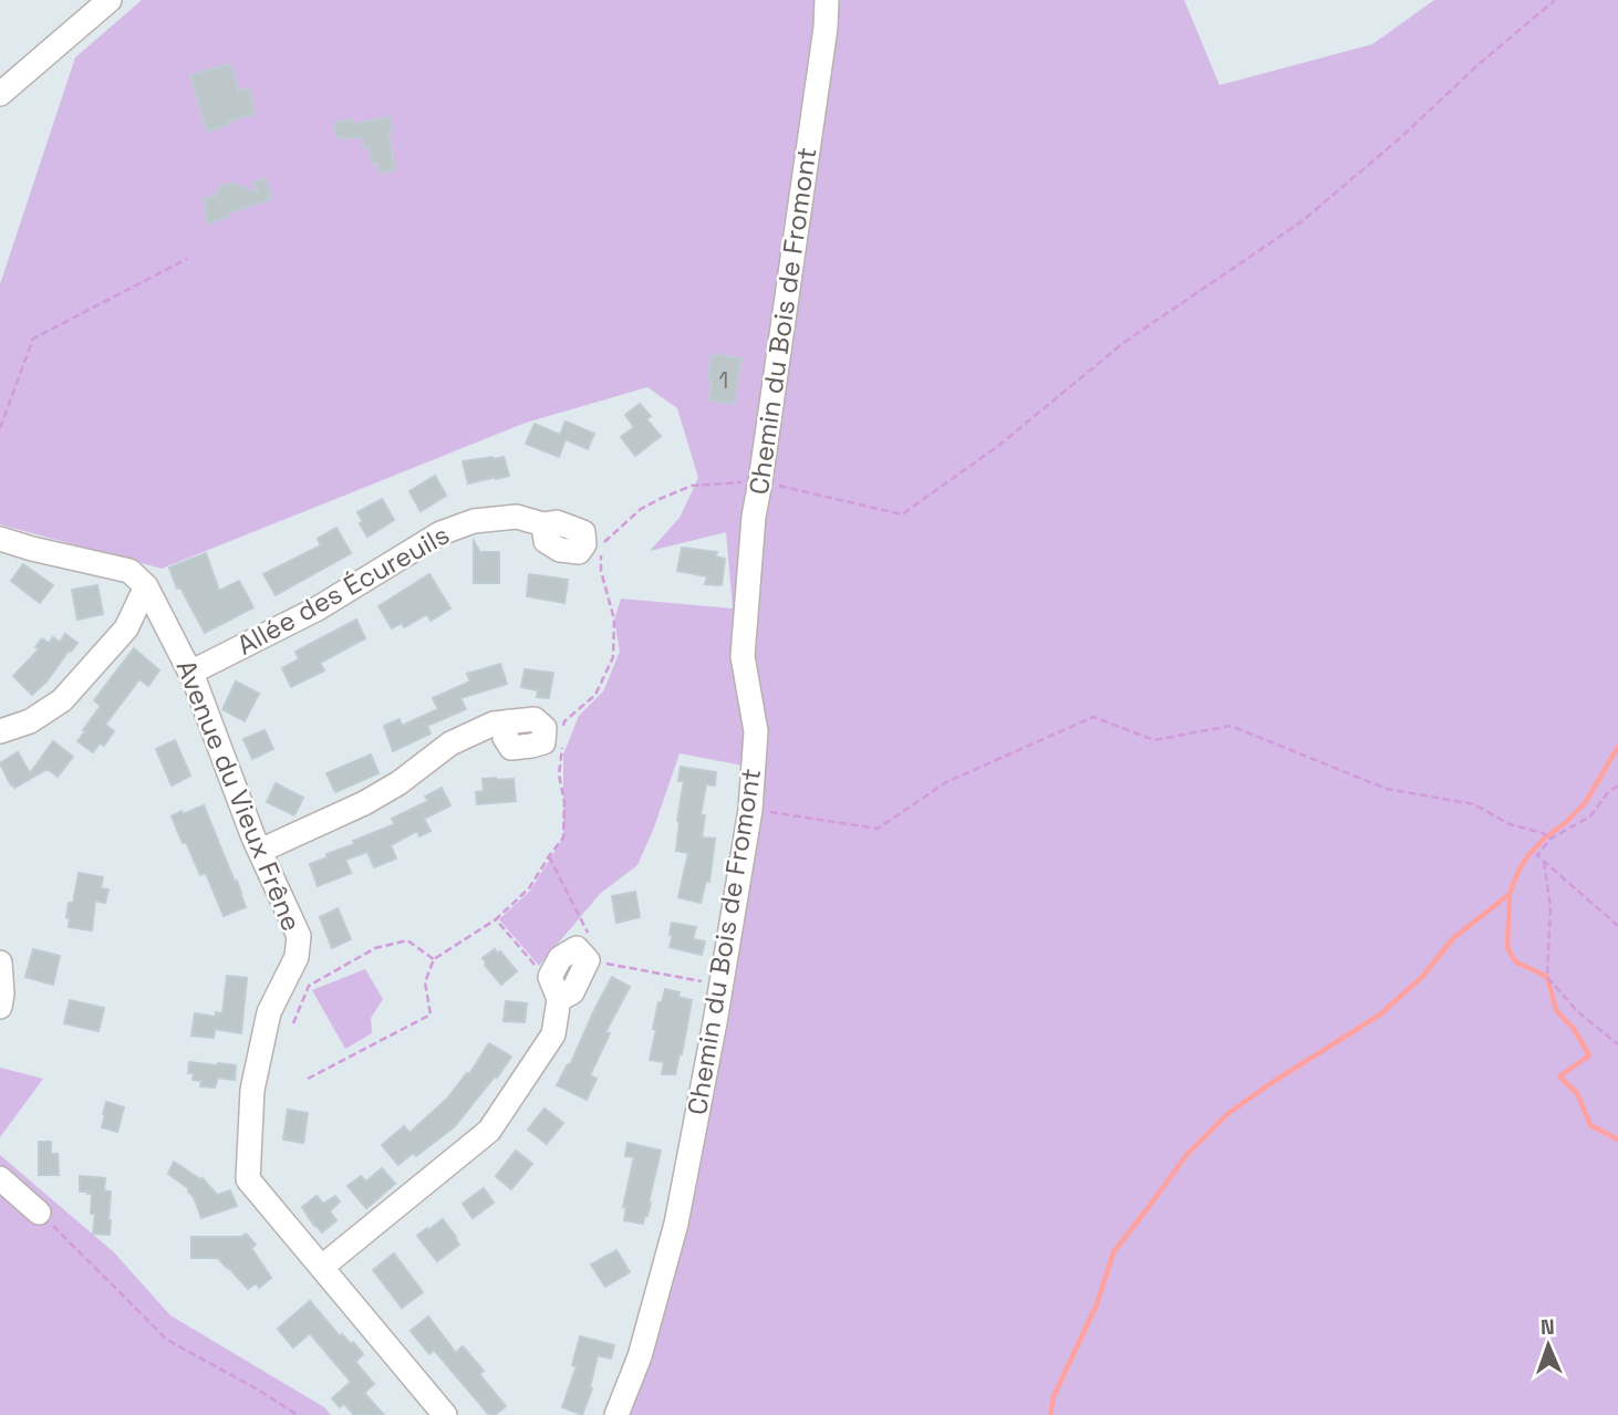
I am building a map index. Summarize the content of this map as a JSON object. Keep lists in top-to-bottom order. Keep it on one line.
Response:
{"streets":{"street":["Chemin du Bois de Fromont","Allée des Écureuils","Avenue du Vieux Frêne"]},"crossings":[["Allée des Écureuils","Avenue du Vieux Frêne"]],"house_numbers":["1"],"north":"top"}
